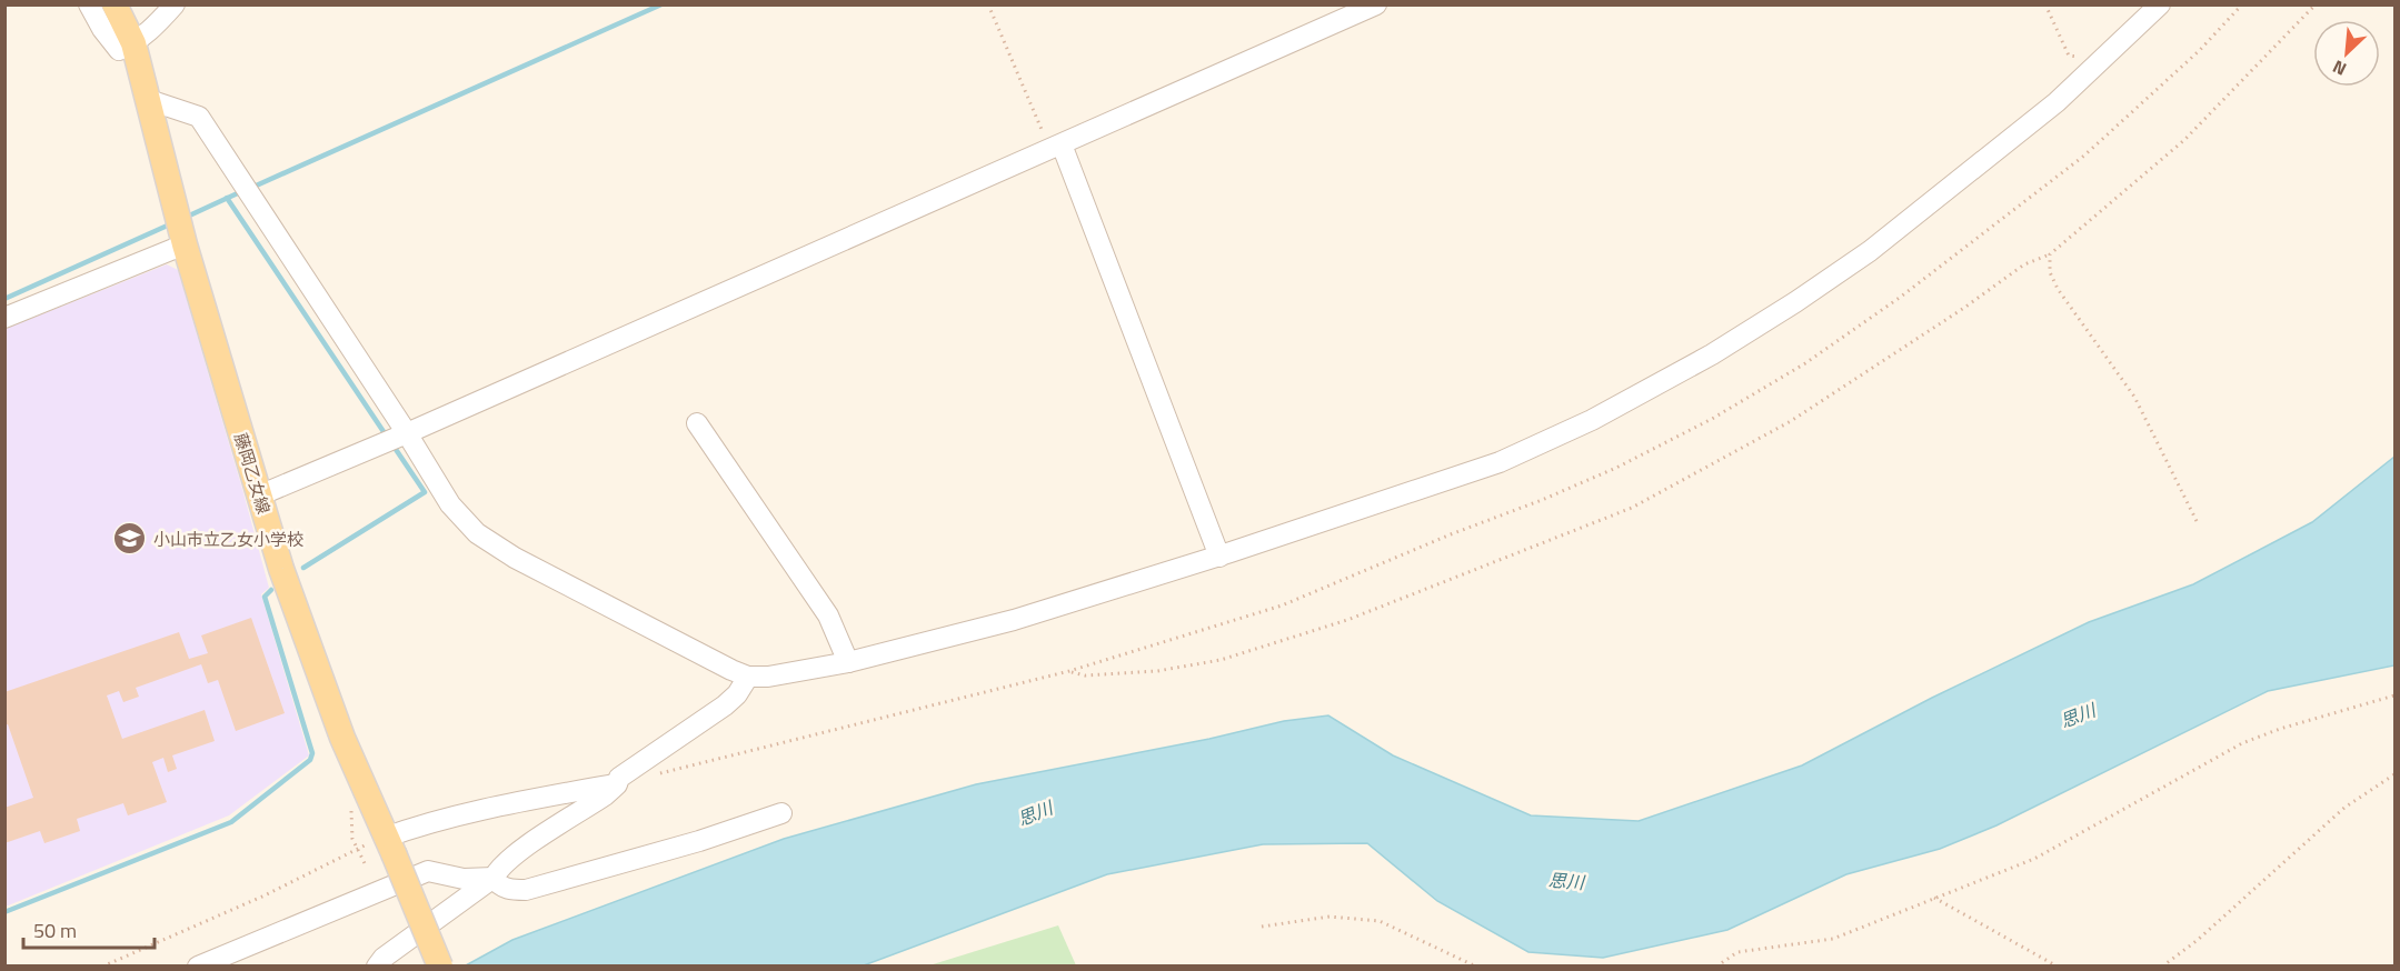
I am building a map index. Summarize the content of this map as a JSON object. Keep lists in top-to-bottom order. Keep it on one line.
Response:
{"streets":{"main road":["藤岡乙女線"]},"water":["思川"],"places":{"school or university":["小山市立乙女小学校"]},"scale_bar":"50 m","north":"bottom left"}
